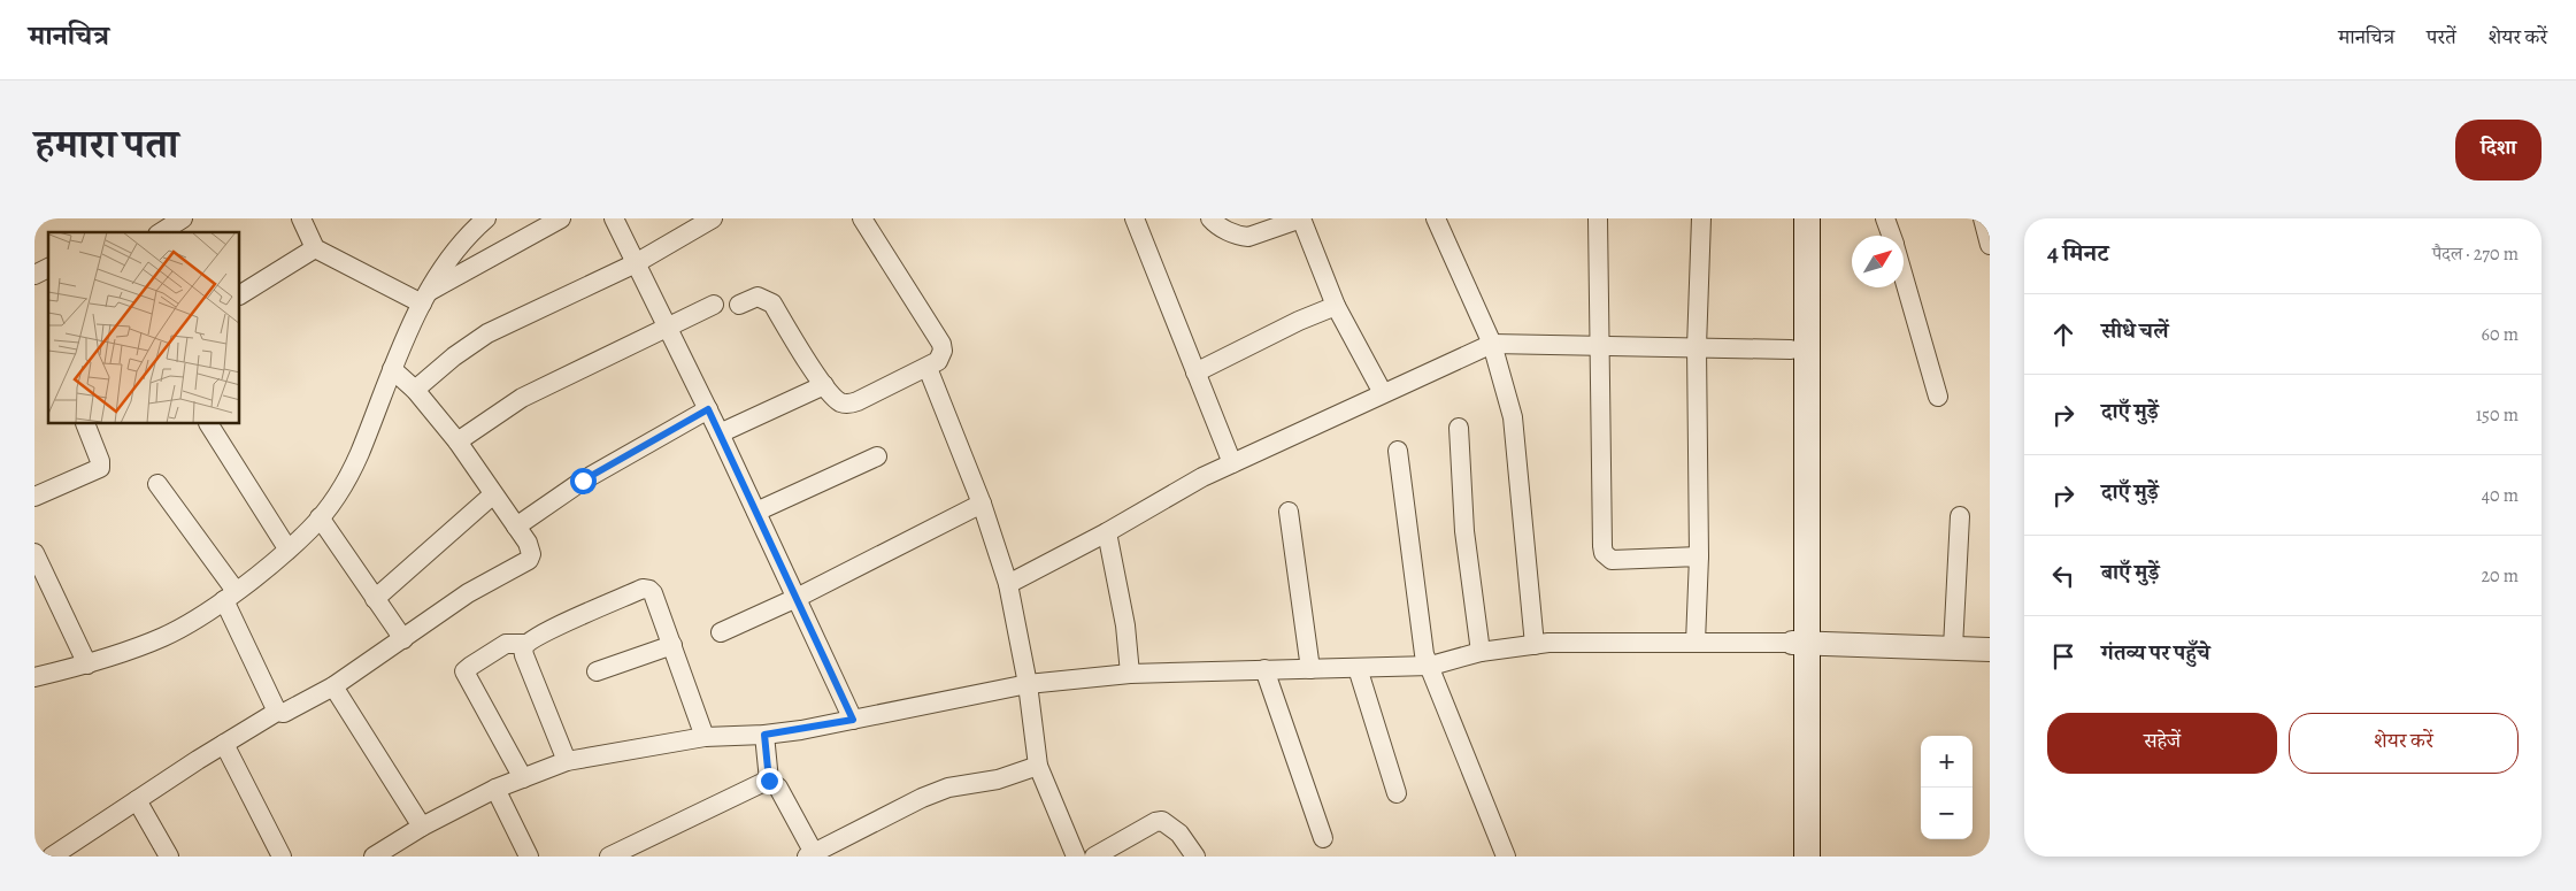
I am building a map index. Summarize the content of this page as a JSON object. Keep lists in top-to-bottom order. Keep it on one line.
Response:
{"north":"top right","page":{"header":"मानचित्र","nav":["मानचित्र","परतें","शेयर करें"],"title":"हमारा पता","buttons":["दिशा",["सहेजें","शेयर करें"]],"heading":["4 मिनट","पैदल · 270 m"],"list":[["सीधे चलें","60 m"],["दाएँ मुड़ें","150 m"],["दाएँ मुड़ें","40 m"],["बाएँ मुड़ें","20 m"],"गंतव्य पर पहुँचे"],"map_buttons":["+","−"]}}
